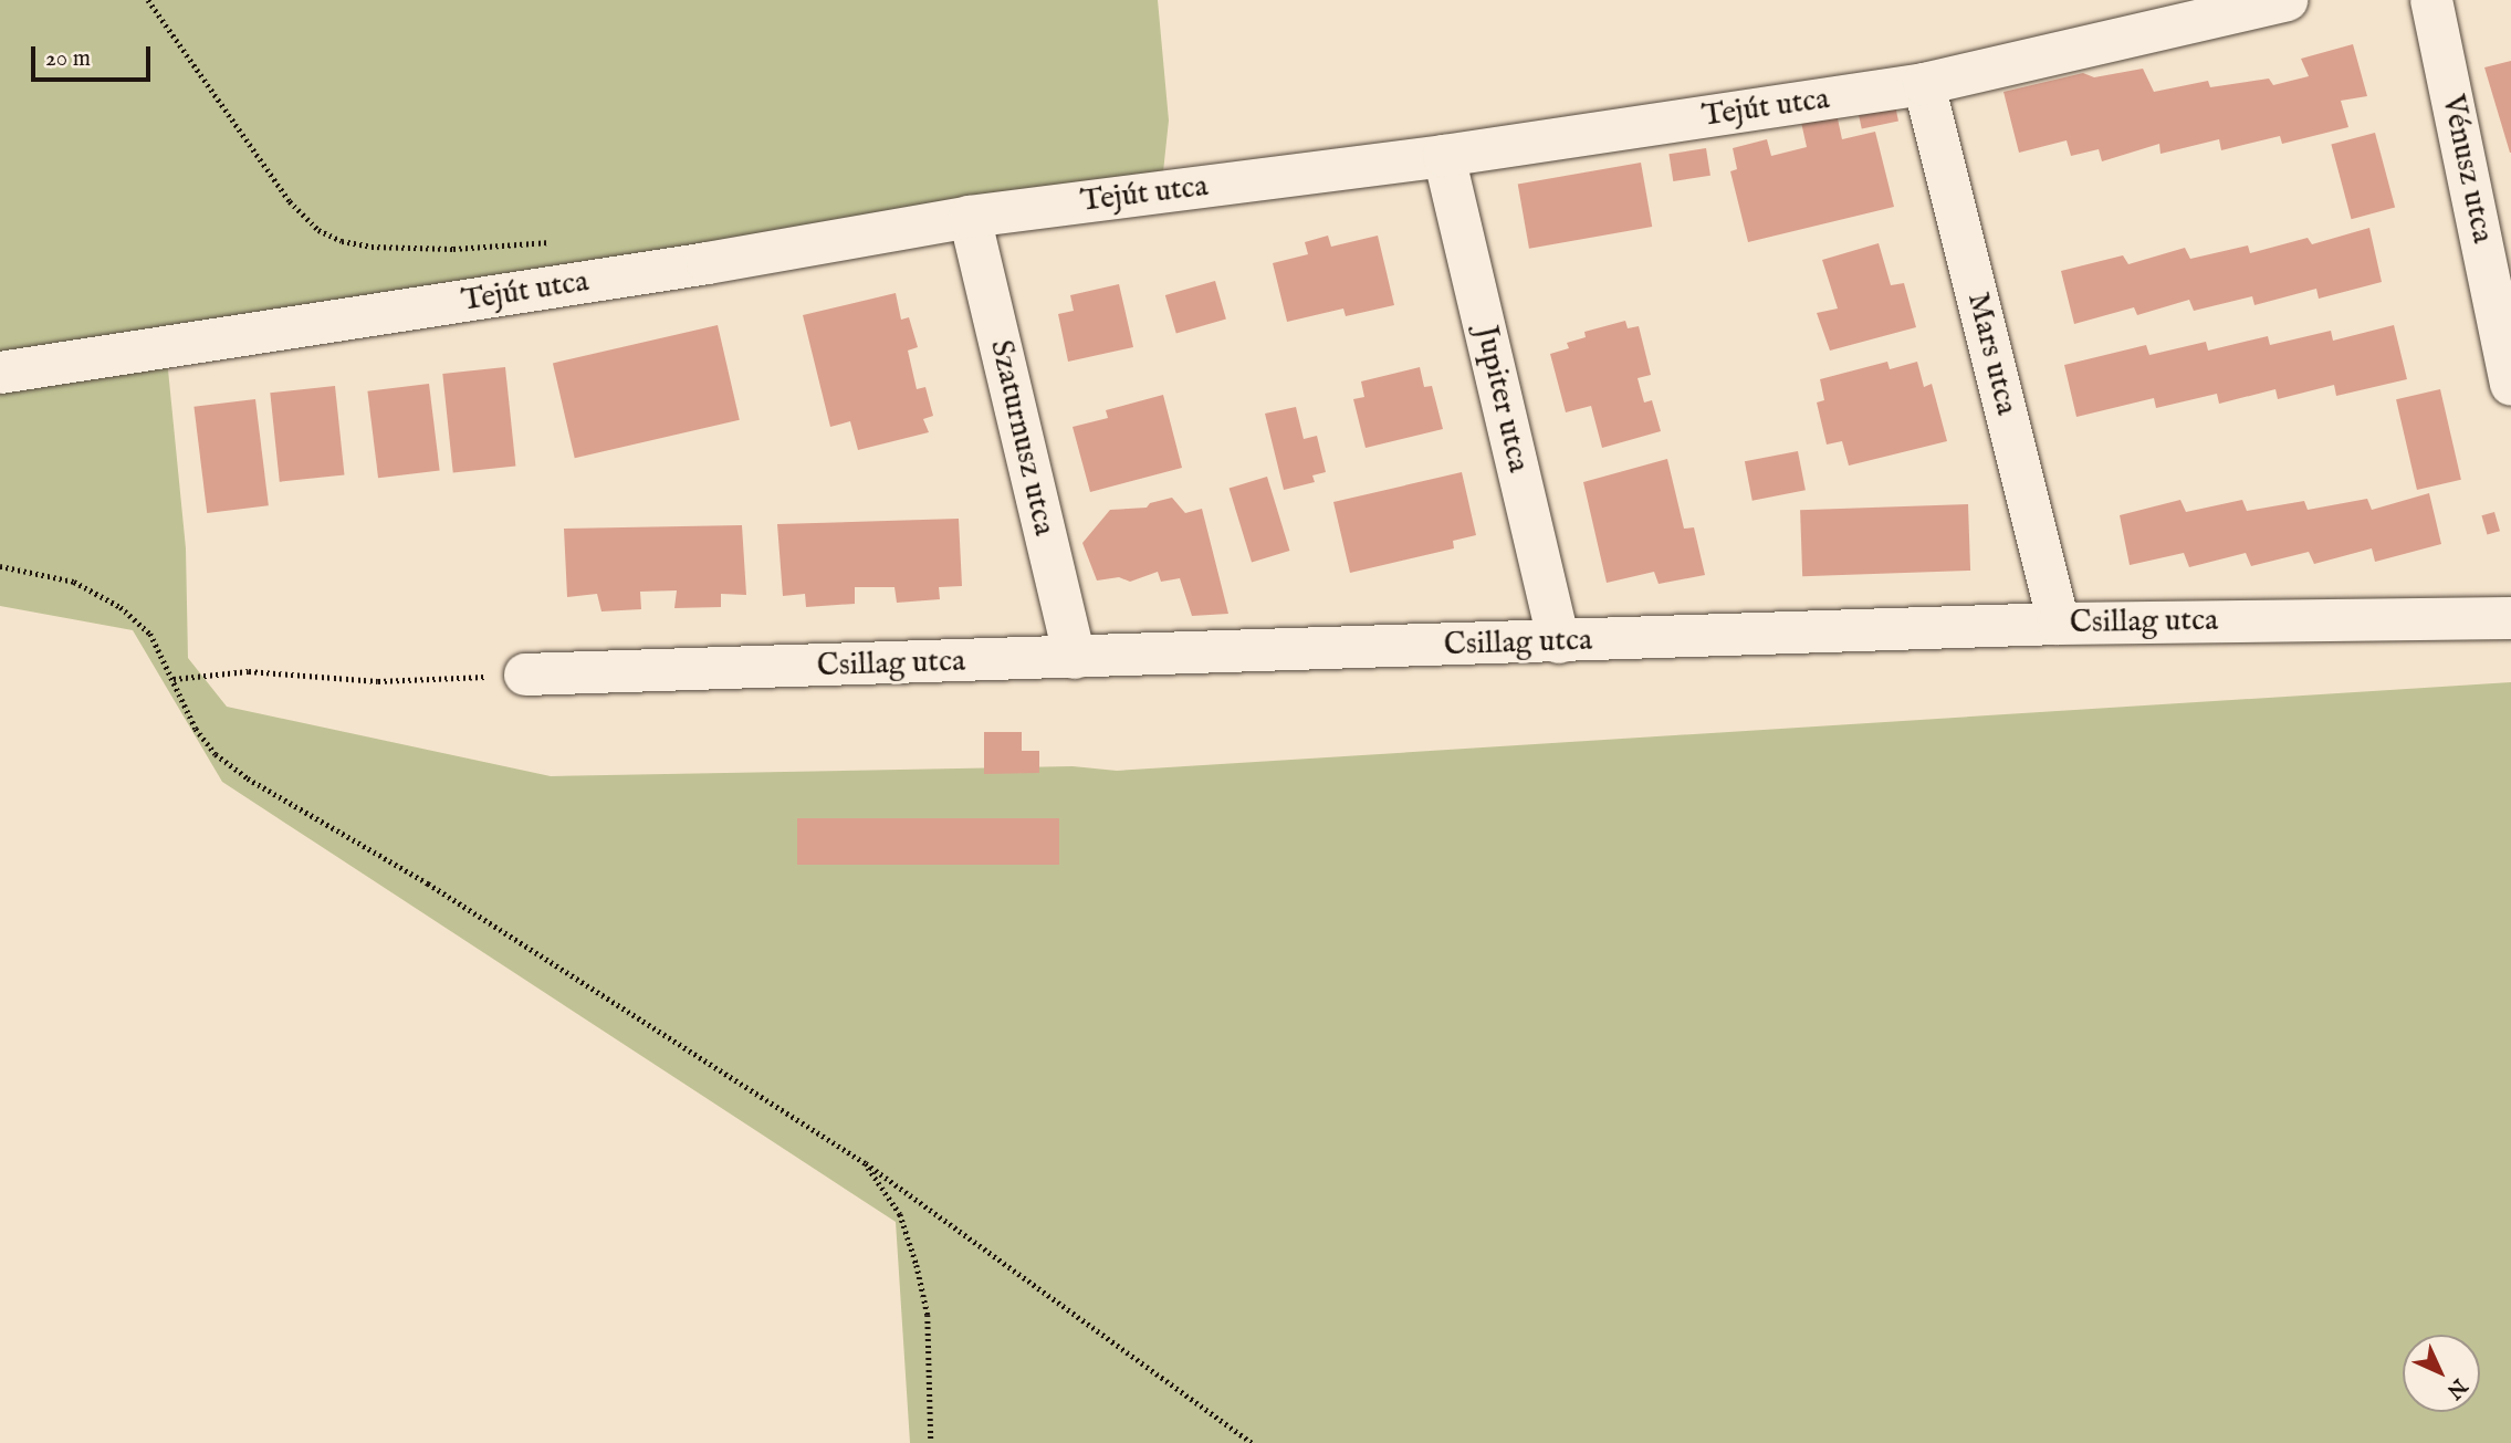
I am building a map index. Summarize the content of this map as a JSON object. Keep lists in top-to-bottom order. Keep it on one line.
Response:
{"streets":{"street":["Tejút utca","Vénusz utca","Mars utca","Jupiter utca","Szaturnusz utca","Csillag utca"]},"crossings":[["Tejút utca","Mars utca"],["Tejút utca","Jupiter utca"],["Tejút utca","Szaturnusz utca"],["Mars utca","Csillag utca"],["Jupiter utca","Csillag utca"],["Szaturnusz utca","Csillag utca"]],"scale_bar":"20 m","north":"bottom right"}
